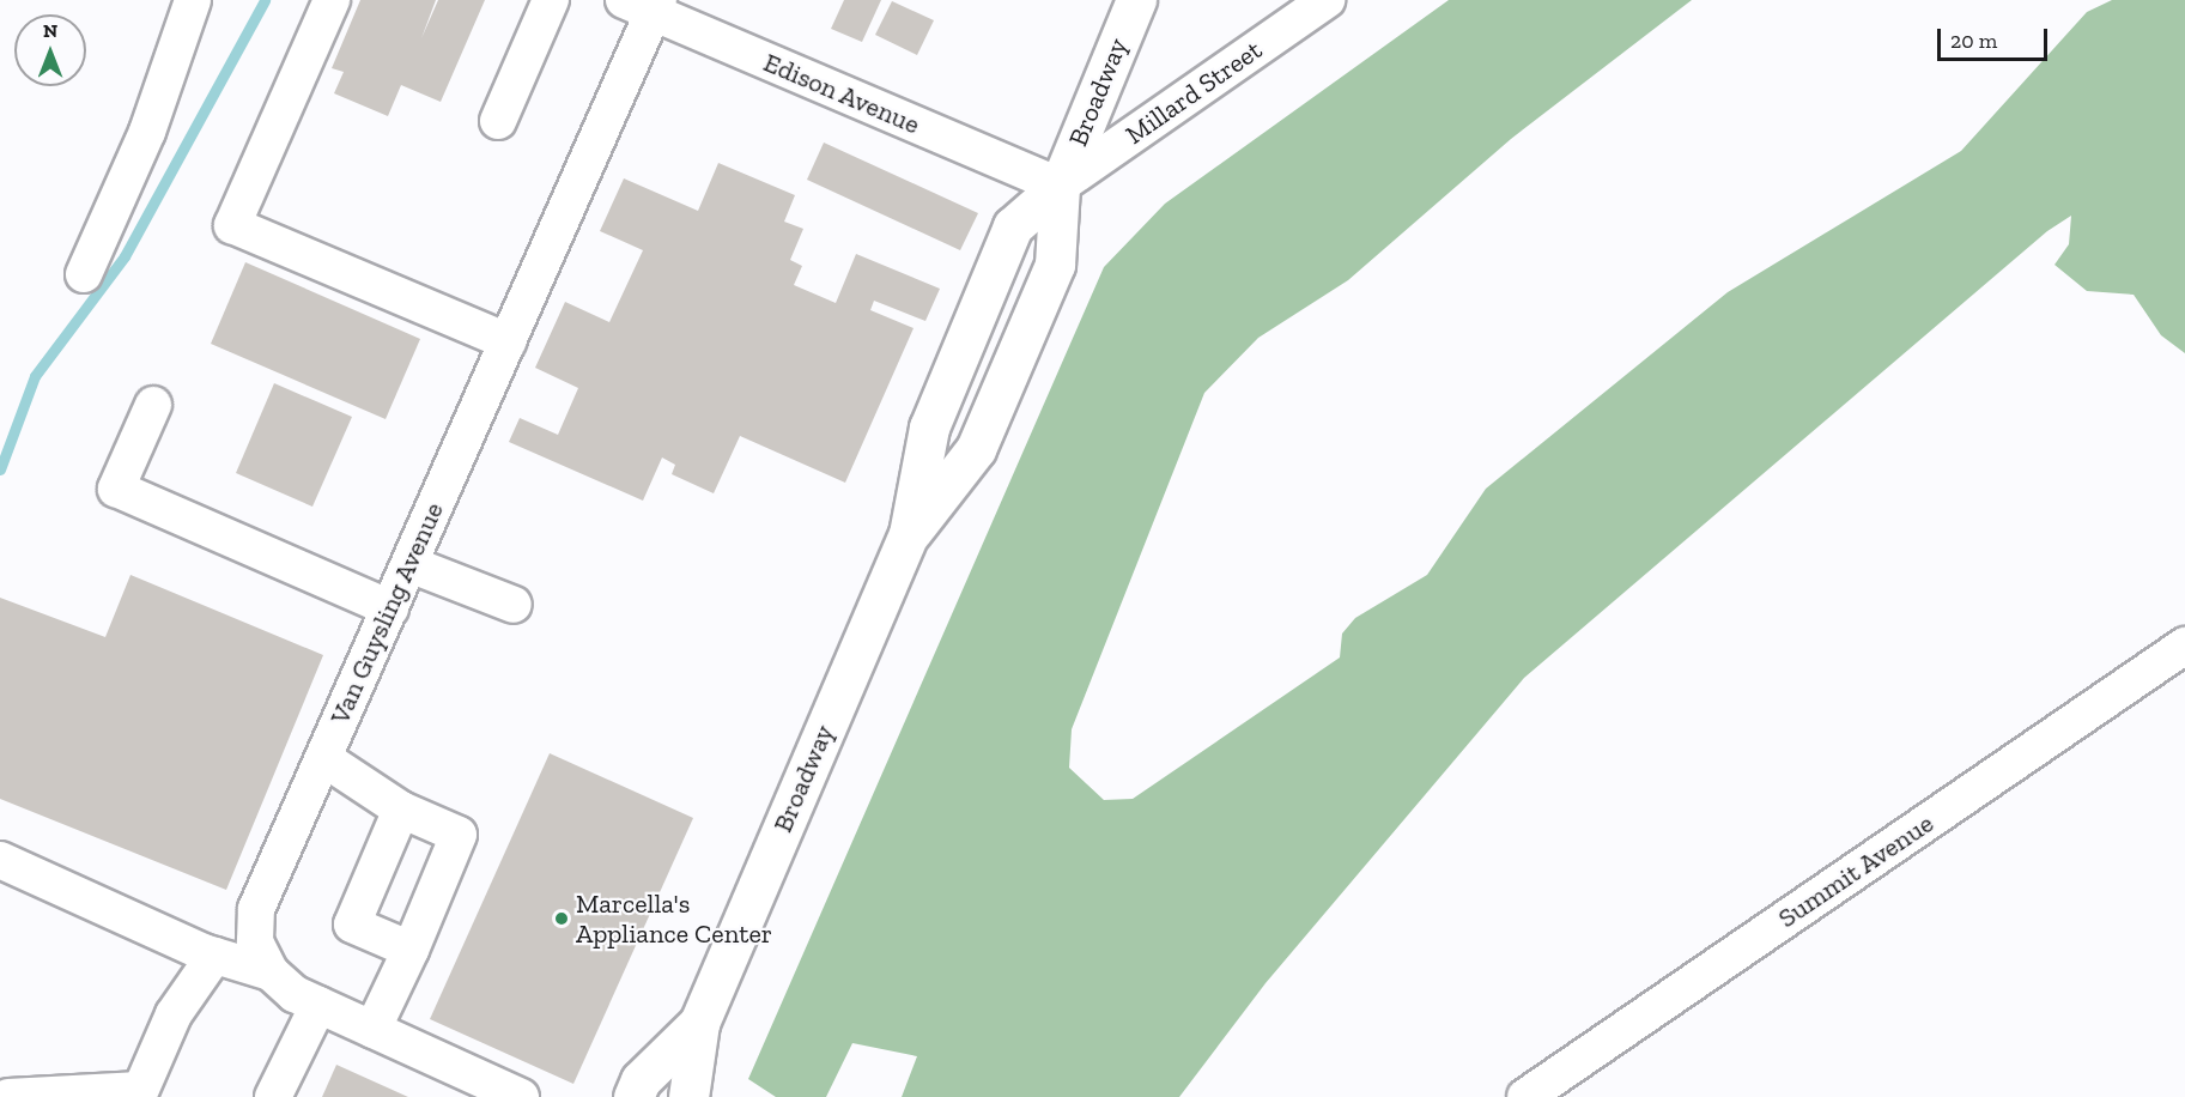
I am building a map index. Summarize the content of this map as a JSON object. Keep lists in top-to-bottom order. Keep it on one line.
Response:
{"streets":{"main road":["Broadway"],"street":["Millard Street","Edison Avenue","Van Guysling Avenue","Summit Avenue"]},"crossings":[["Broadway","Millard Street"],["Broadway","Edison Avenue"],["Millard Street","Edison Avenue"],["Edison Avenue","Van Guysling Avenue"]],"places":["Marcella's Appliance Center"],"scale_bar":"20 m","north":"top"}
